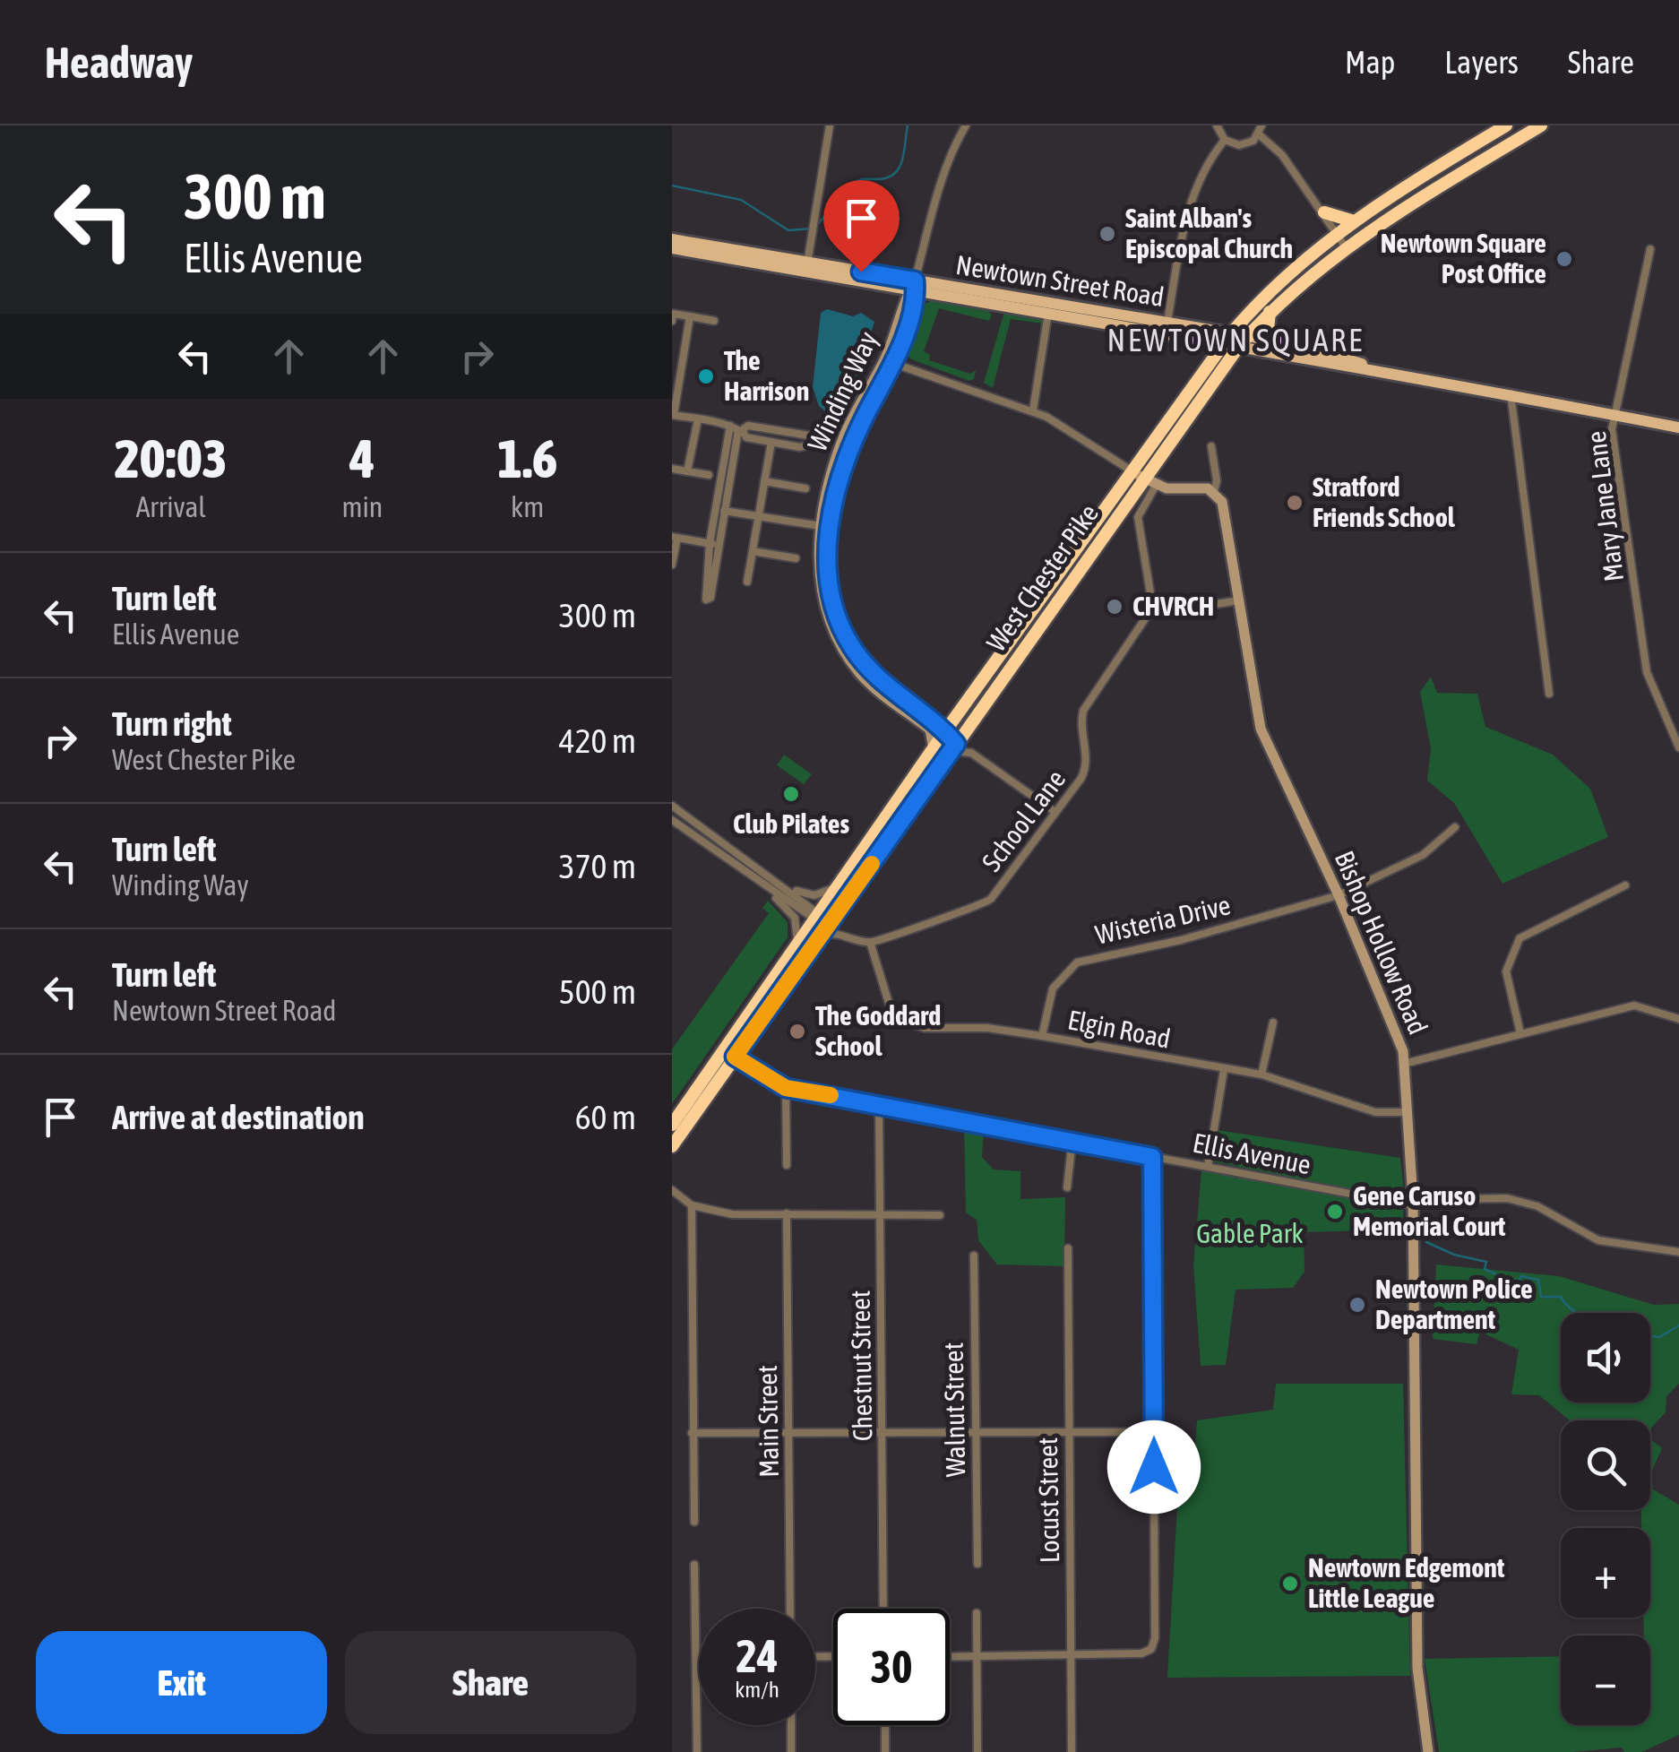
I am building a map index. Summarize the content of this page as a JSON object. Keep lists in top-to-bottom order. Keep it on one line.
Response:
{"streets":{"highway":["West Chester Pike"],"main road":["Newtown Street Road"],"street":["Winding Way","Mary Jane Lane","School Lane","Wisteria Drive","Bishop Hollow Road","Elgin Road","Ellis Avenue","Chestnut Street","Walnut Street","Main Street","Locust Street"]},"crossings":[["Newtown Street Road","Winding Way"],["Newtown Street Road","West Chester Pike"],["Winding Way","West Chester Pike"],["West Chester Pike","Ellis Avenue"],["School Lane","Elgin Road"],["Wisteria Drive","Bishop Hollow Road"],["Wisteria Drive","Elgin Road"],["Bishop Hollow Road","Elgin Road"],["Bishop Hollow Road","Ellis Avenue"],["Ellis Avenue","Chestnut Street"]],"districts":["NEWTOWN SQUARE"],"parks":["Gable Park"],"places":["Saint Alban's Episcopal Church","Newtown Square Post Office","The Harrison","Stratford Friends School","CHVRCH","Club Pilates","The Goddard School","Gene Caruso Memorial Court","Newtown Police Department","Newtown Edgemont Little League"],"page":{"header":"Headway","nav":["Map","Layers","Share"],"turn":["300 m","Ellis Avenue"],"eta":["20:03","Arrival","4","min","1.6","km"],"list":[{"name":"Turn left","note":"Ellis Avenue","value":"300 m"},{"name":"Turn right","note":"West Chester Pike","value":"420 m"},{"name":"Turn left","note":"Winding Way","value":"370 m"},{"name":"Turn left","note":"Newtown Street Road","value":"500 m"},{"name":"Arrive at destination","value":"60 m"}],"map_buttons":["+","−"],"speed":"24 km/h","limit":"30","buttons":["Exit","Share"]}}
